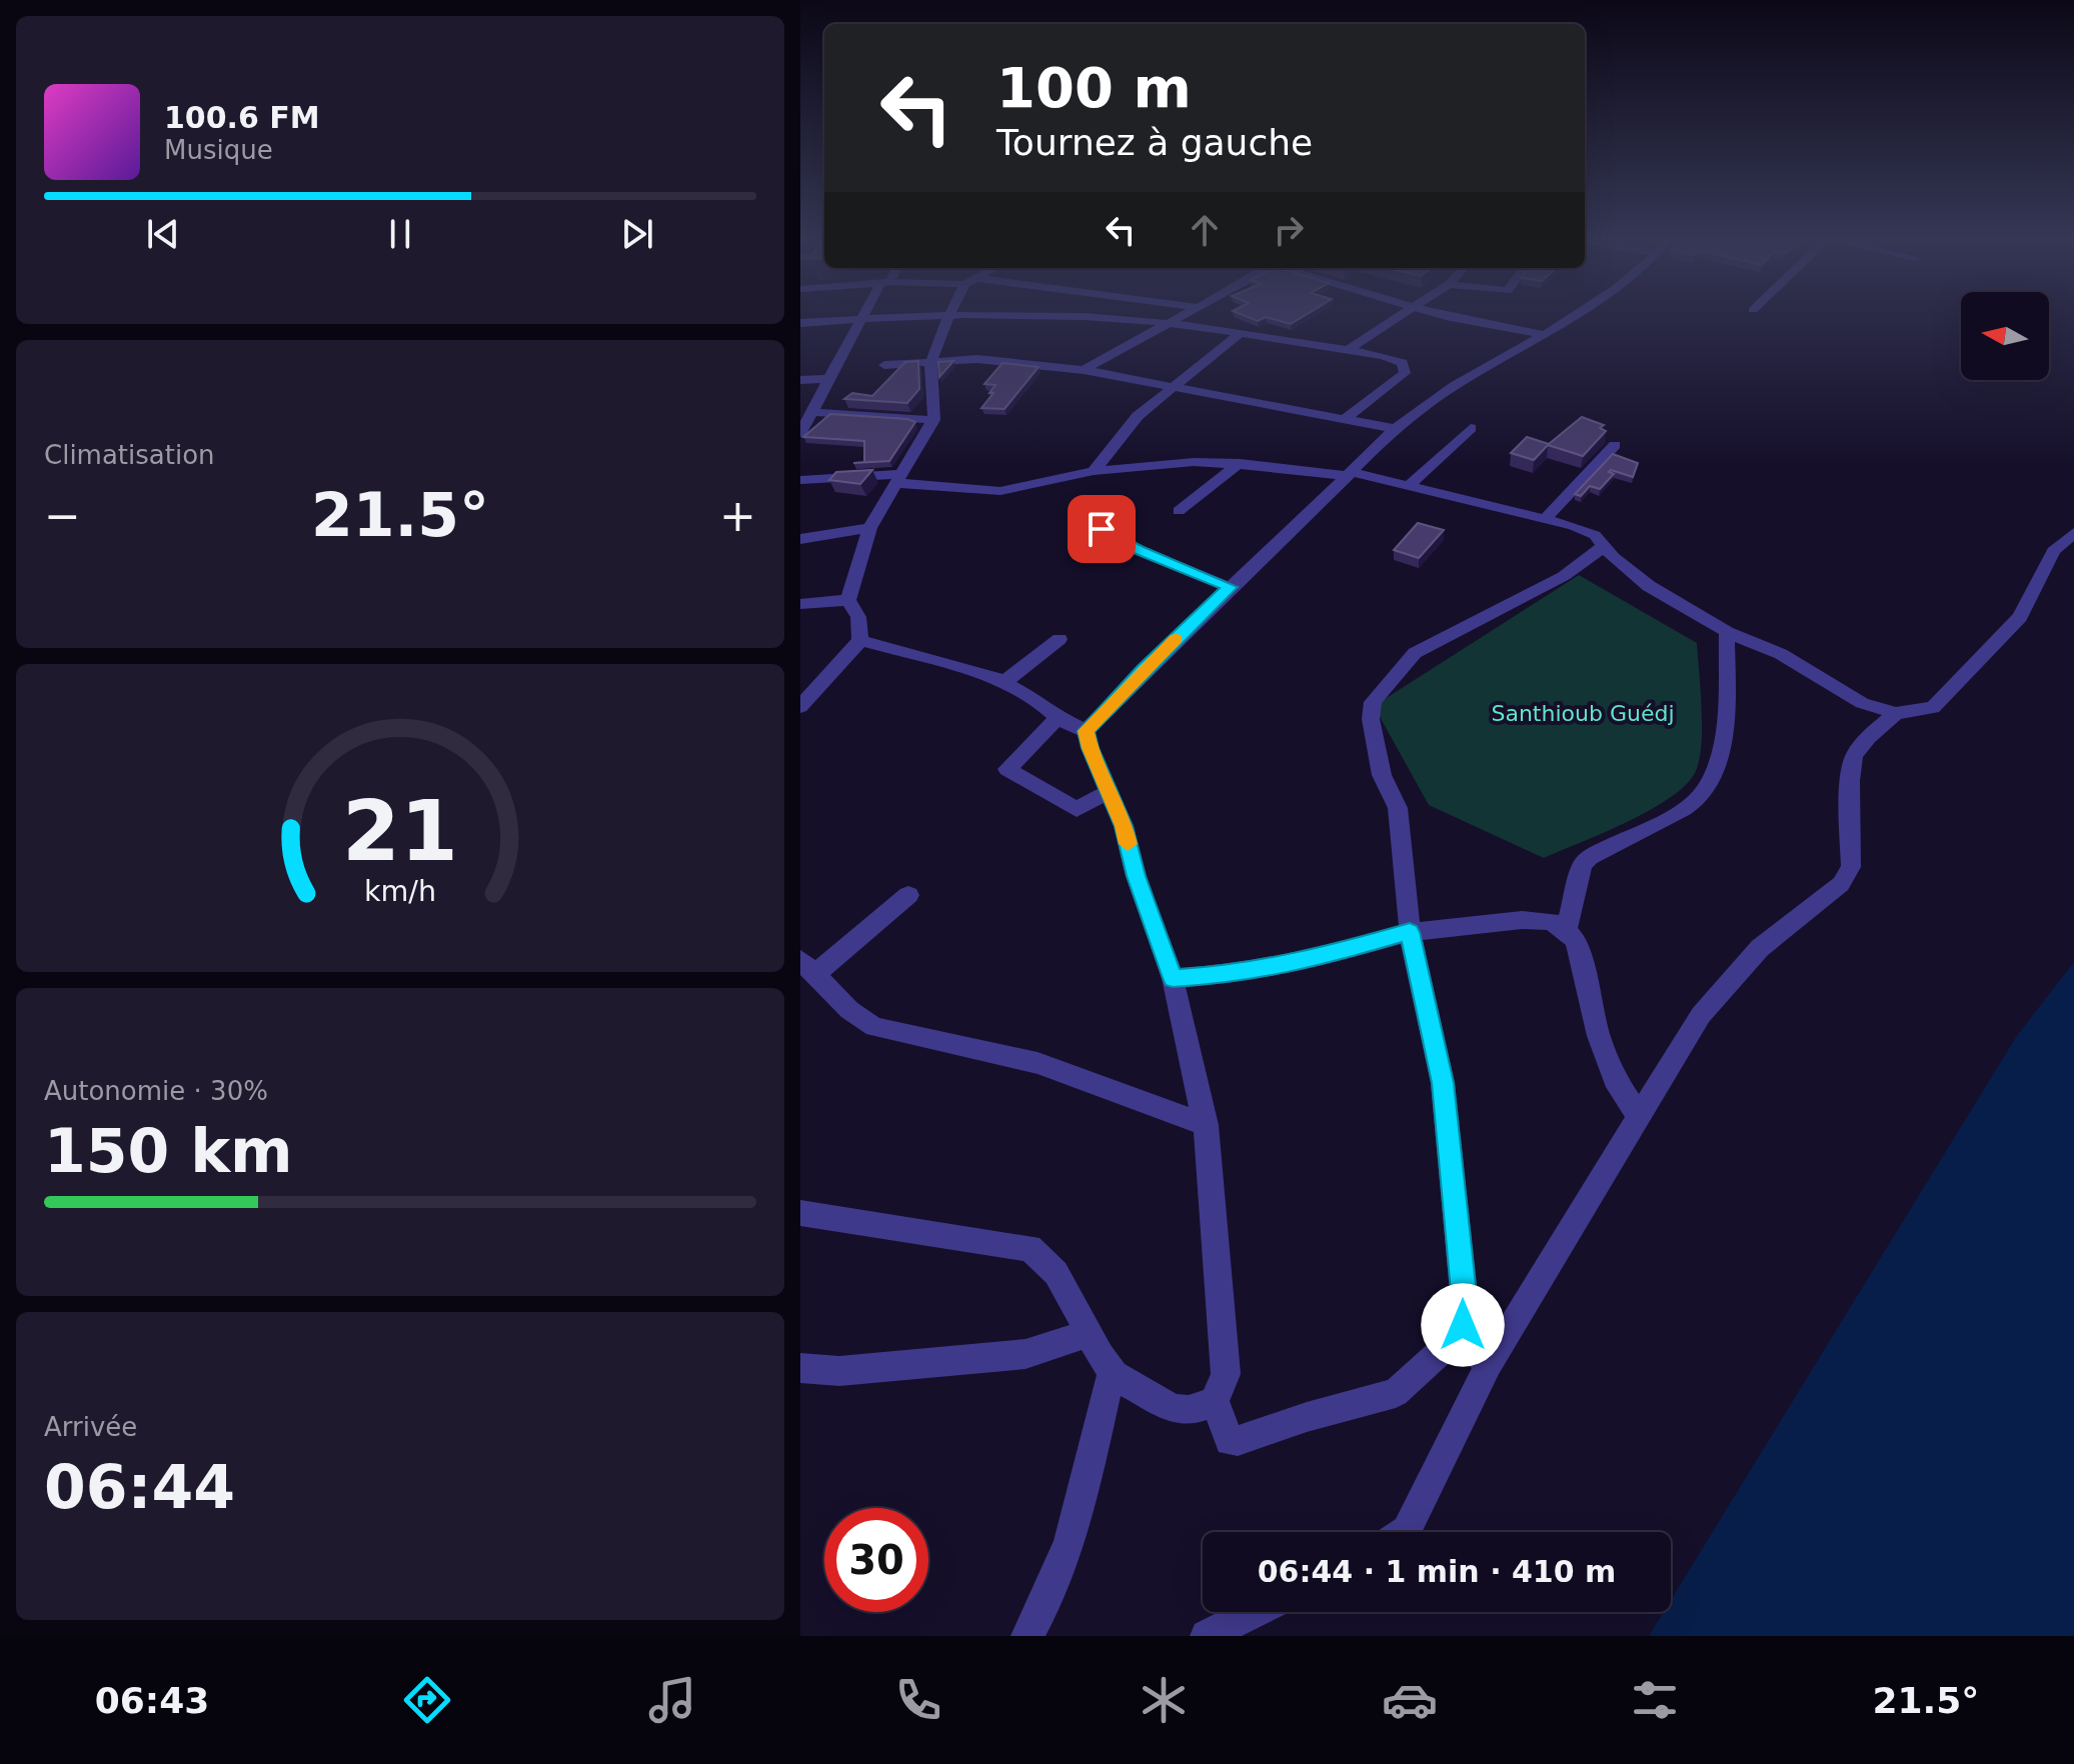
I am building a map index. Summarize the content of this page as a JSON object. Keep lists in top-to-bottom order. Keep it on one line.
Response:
{"parks":["Santhioub Guédj"],"north":"left","page":{"turn":["100 m","Tournez à gauche"],"song":["100.6 FM","Musique"],"tile":["Climatisation",["Autonomie · 30%","150 km"],["Arrivée","06:44"]],"heat":["−","21.5°","+"],"limit":"30","trip":"06:44 · 1 min · 410 m","tabs":["06:43","21.5°"],"gauge":["21","km/h"]}}
